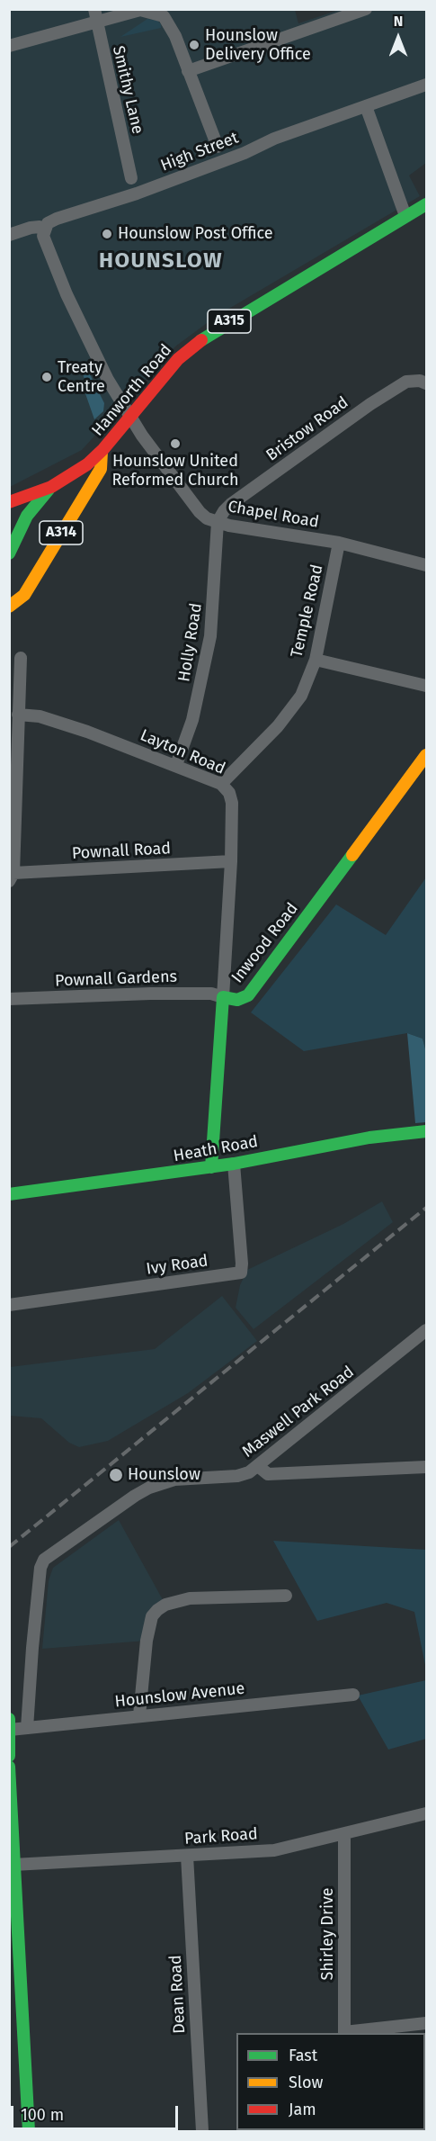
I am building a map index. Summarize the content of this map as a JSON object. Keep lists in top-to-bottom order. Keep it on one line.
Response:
{"streets":{"main road":["A315","Hanworth Road","A314","Inwood Road","Heath Road"],"street":["Smithy Lane","High Street","Bristow Road","Chapel Road","Temple Road","Holly Road","Layton Road","Pownall Road","Pownall Gardens","Ivy Road","Maswell Park Road","Hounslow Avenue","Park Road","Shirley Drive","Dean Road"]},"crossings":[["High Street","Hanworth Road"],["High Street","Chapel Road"],["A315","Hanworth Road"],["A315","A314"],["Hanworth Road","Chapel Road"],["Bristow Road","Chapel Road"],["Bristow Road","Holly Road"],["Chapel Road","Temple Road"],["Chapel Road","Holly Road"],["Temple Road","Layton Road"],["Holly Road","Layton Road"],["Layton Road","Pownall Road"],["Layton Road","Inwood Road"],["Layton Road","Pownall Gardens"],["Inwood Road","Pownall Gardens"],["Inwood Road","Heath Road"],["Heath Road","Ivy Road"],["Maswell Park Road","Hounslow Avenue"],["Park Road","Shirley Drive"],["Park Road","Dean Road"]],"districts":["HOUNSLOW"],"places":["Hounslow Delivery Office","Hounslow Post Office","Treaty Centre","Hounslow United Reformed Church","Hounslow"],"legend":["Fast","Slow","Jam"],"scale_bar":"100 m","north":"top"}
